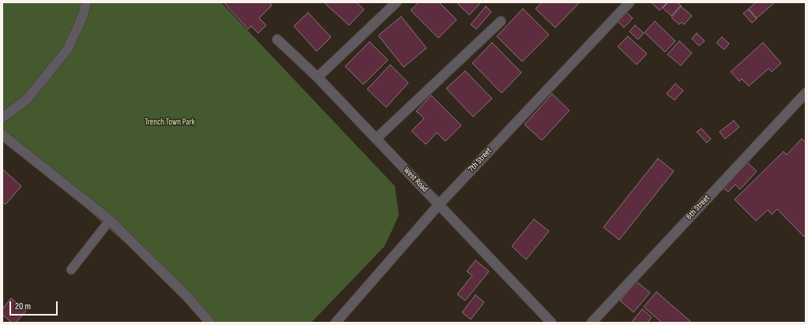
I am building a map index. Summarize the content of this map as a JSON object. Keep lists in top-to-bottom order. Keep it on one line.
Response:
{"streets":{"street":["7th Street","West Road","6th Street"]},"crossings":[["7th Street","West Road"]],"parks":["Trench Town Park"],"scale_bar":"20 m"}
